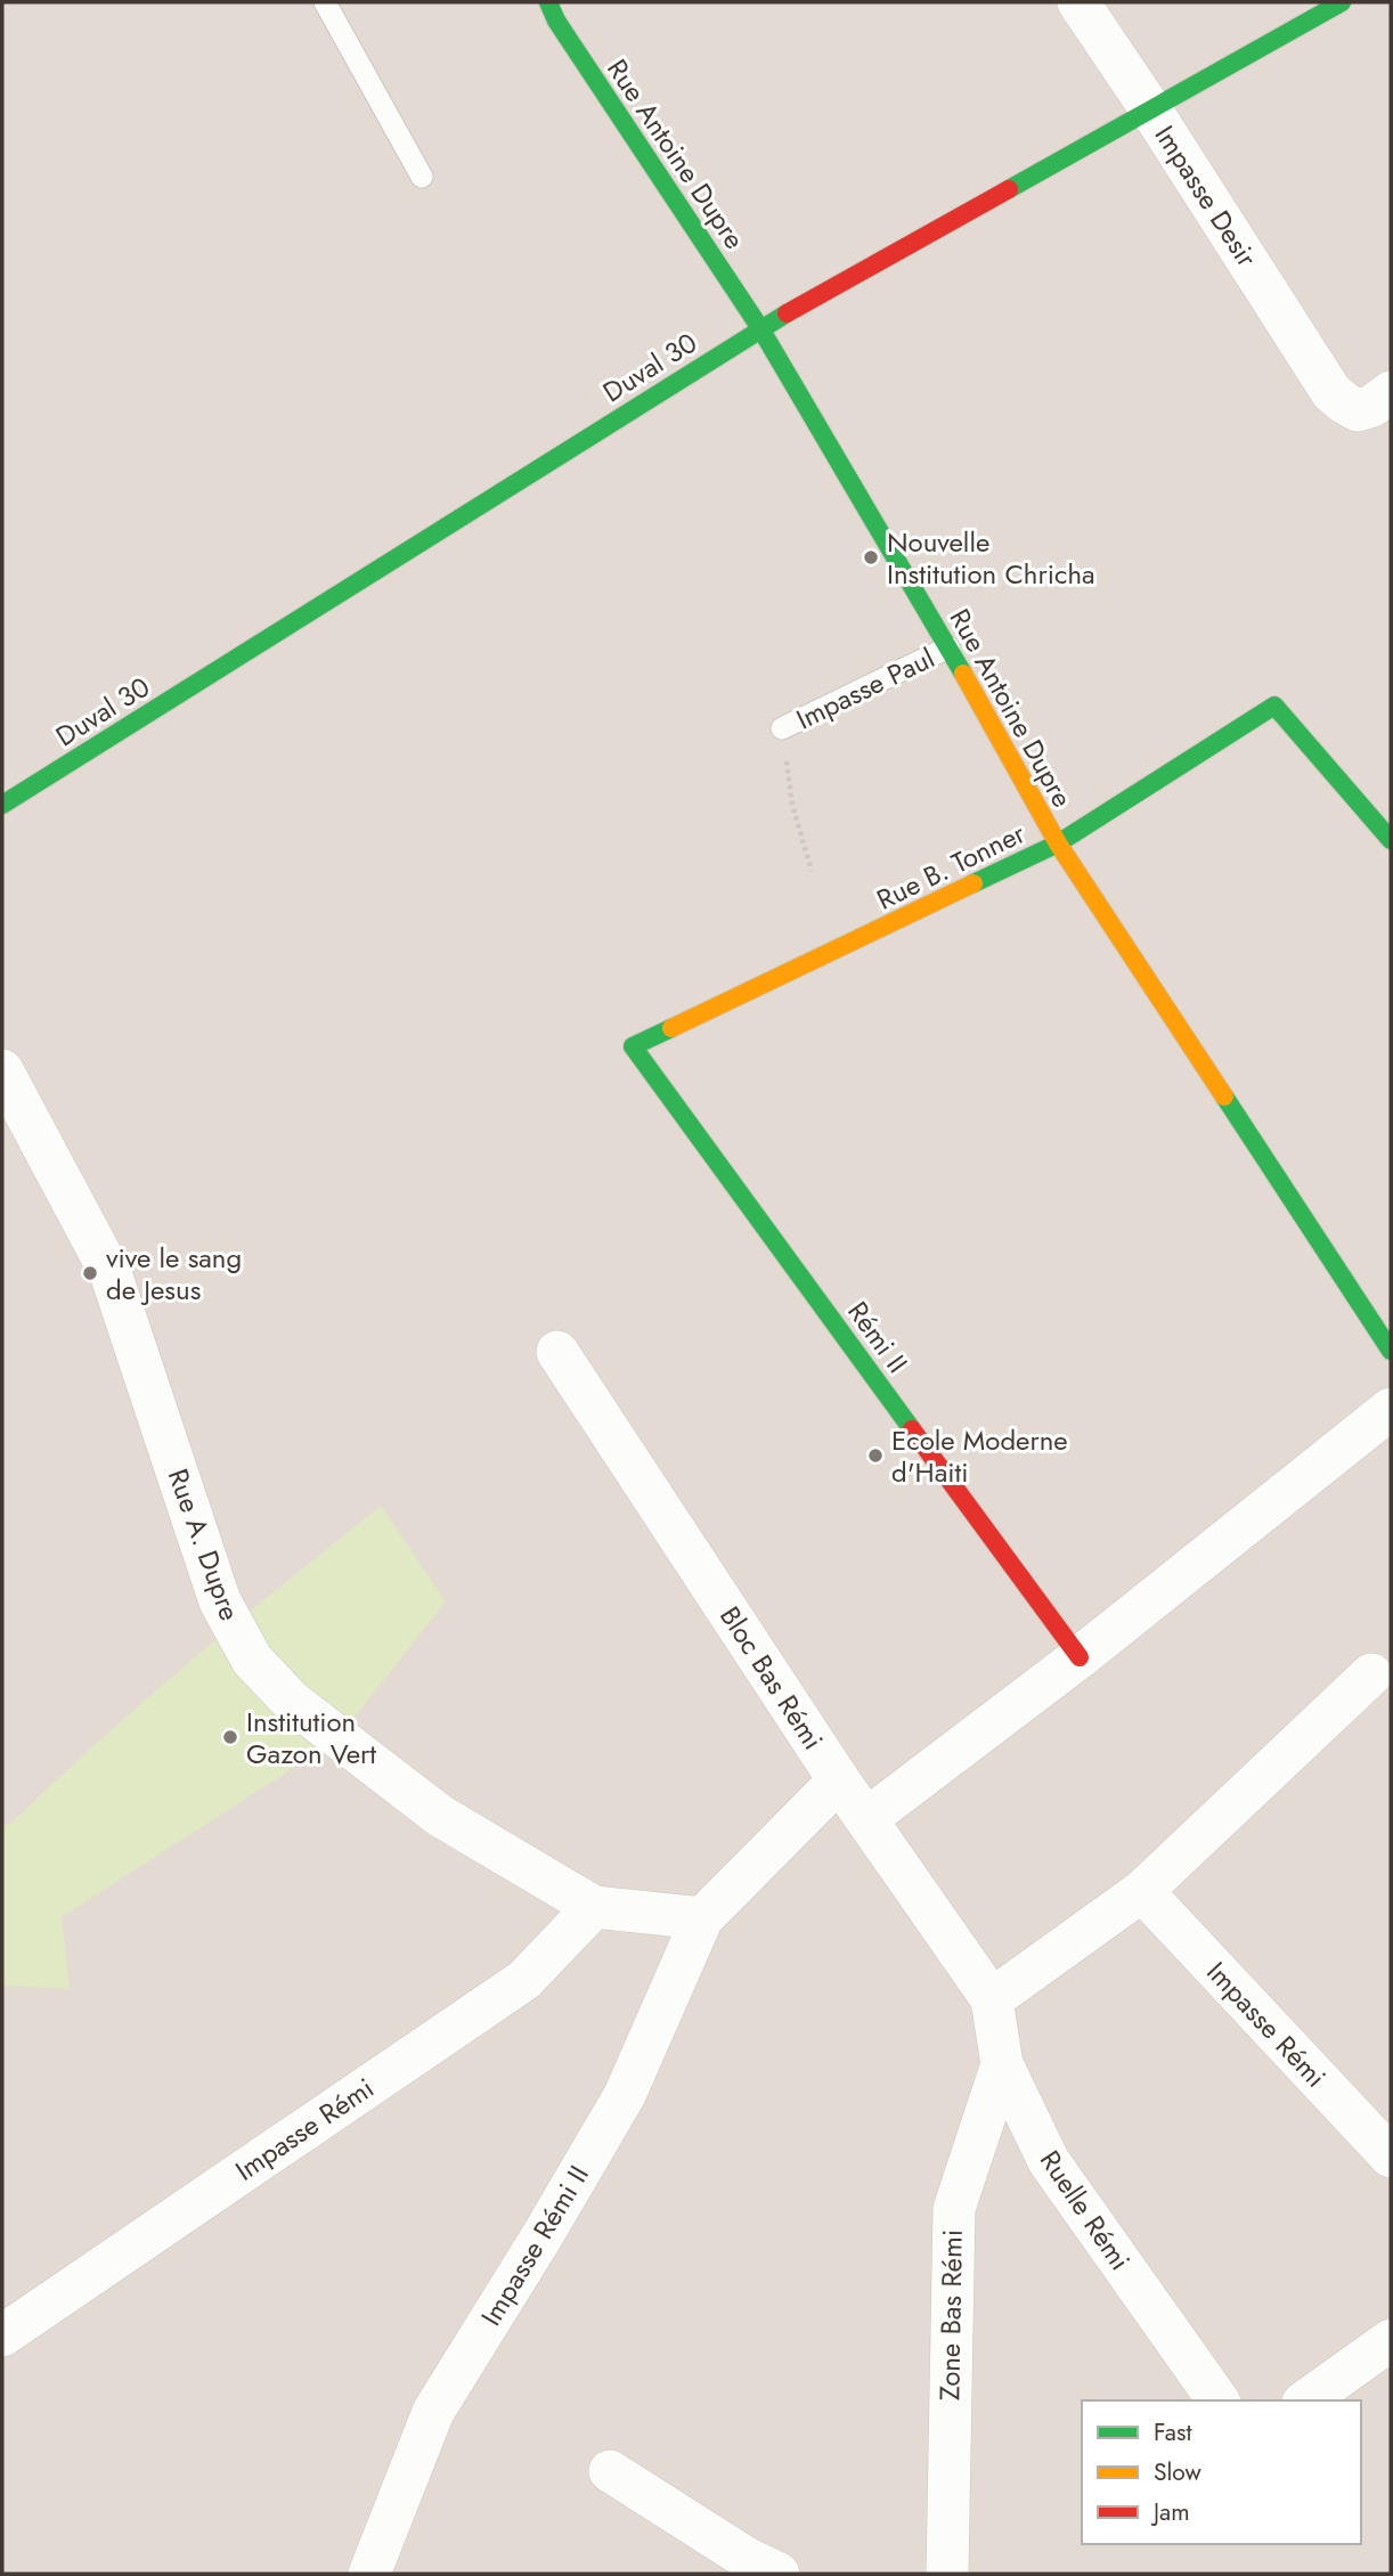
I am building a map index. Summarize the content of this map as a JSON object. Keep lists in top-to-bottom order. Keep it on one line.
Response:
{"streets":{"street":["Rue Antoine Dupre","Impasse Desir","Duval 30","Rue B. Tonner","Rémi II","Rue A. Dupre","Bloc Bas Rémi","Impasse Rémi","Ruelle Rémi","Impasse Rémi II","Zone Bas Rémi"],"lane":["Impasse Paul"]},"crossings":[["Rue Antoine Dupre","Duval 30"],["Rue Antoine Dupre","Impasse Paul"],["Rue Antoine Dupre","Rue B. Tonner"],["Impasse Desir","Duval 30"],["Rue B. Tonner","Rémi II"],["Rue A. Dupre","Impasse Rémi"],["Rue A. Dupre","Impasse Rémi II"],["Bloc Bas Rémi","Ruelle Rémi"],["Ruelle Rémi","Zone Bas Rémi"]],"places":["Nouvelle Institution Chricha","vive le sang de Jesus","Ecole Moderne d'Haiti","Institution Gazon Vert"],"legend":["Fast","Slow","Jam"]}
